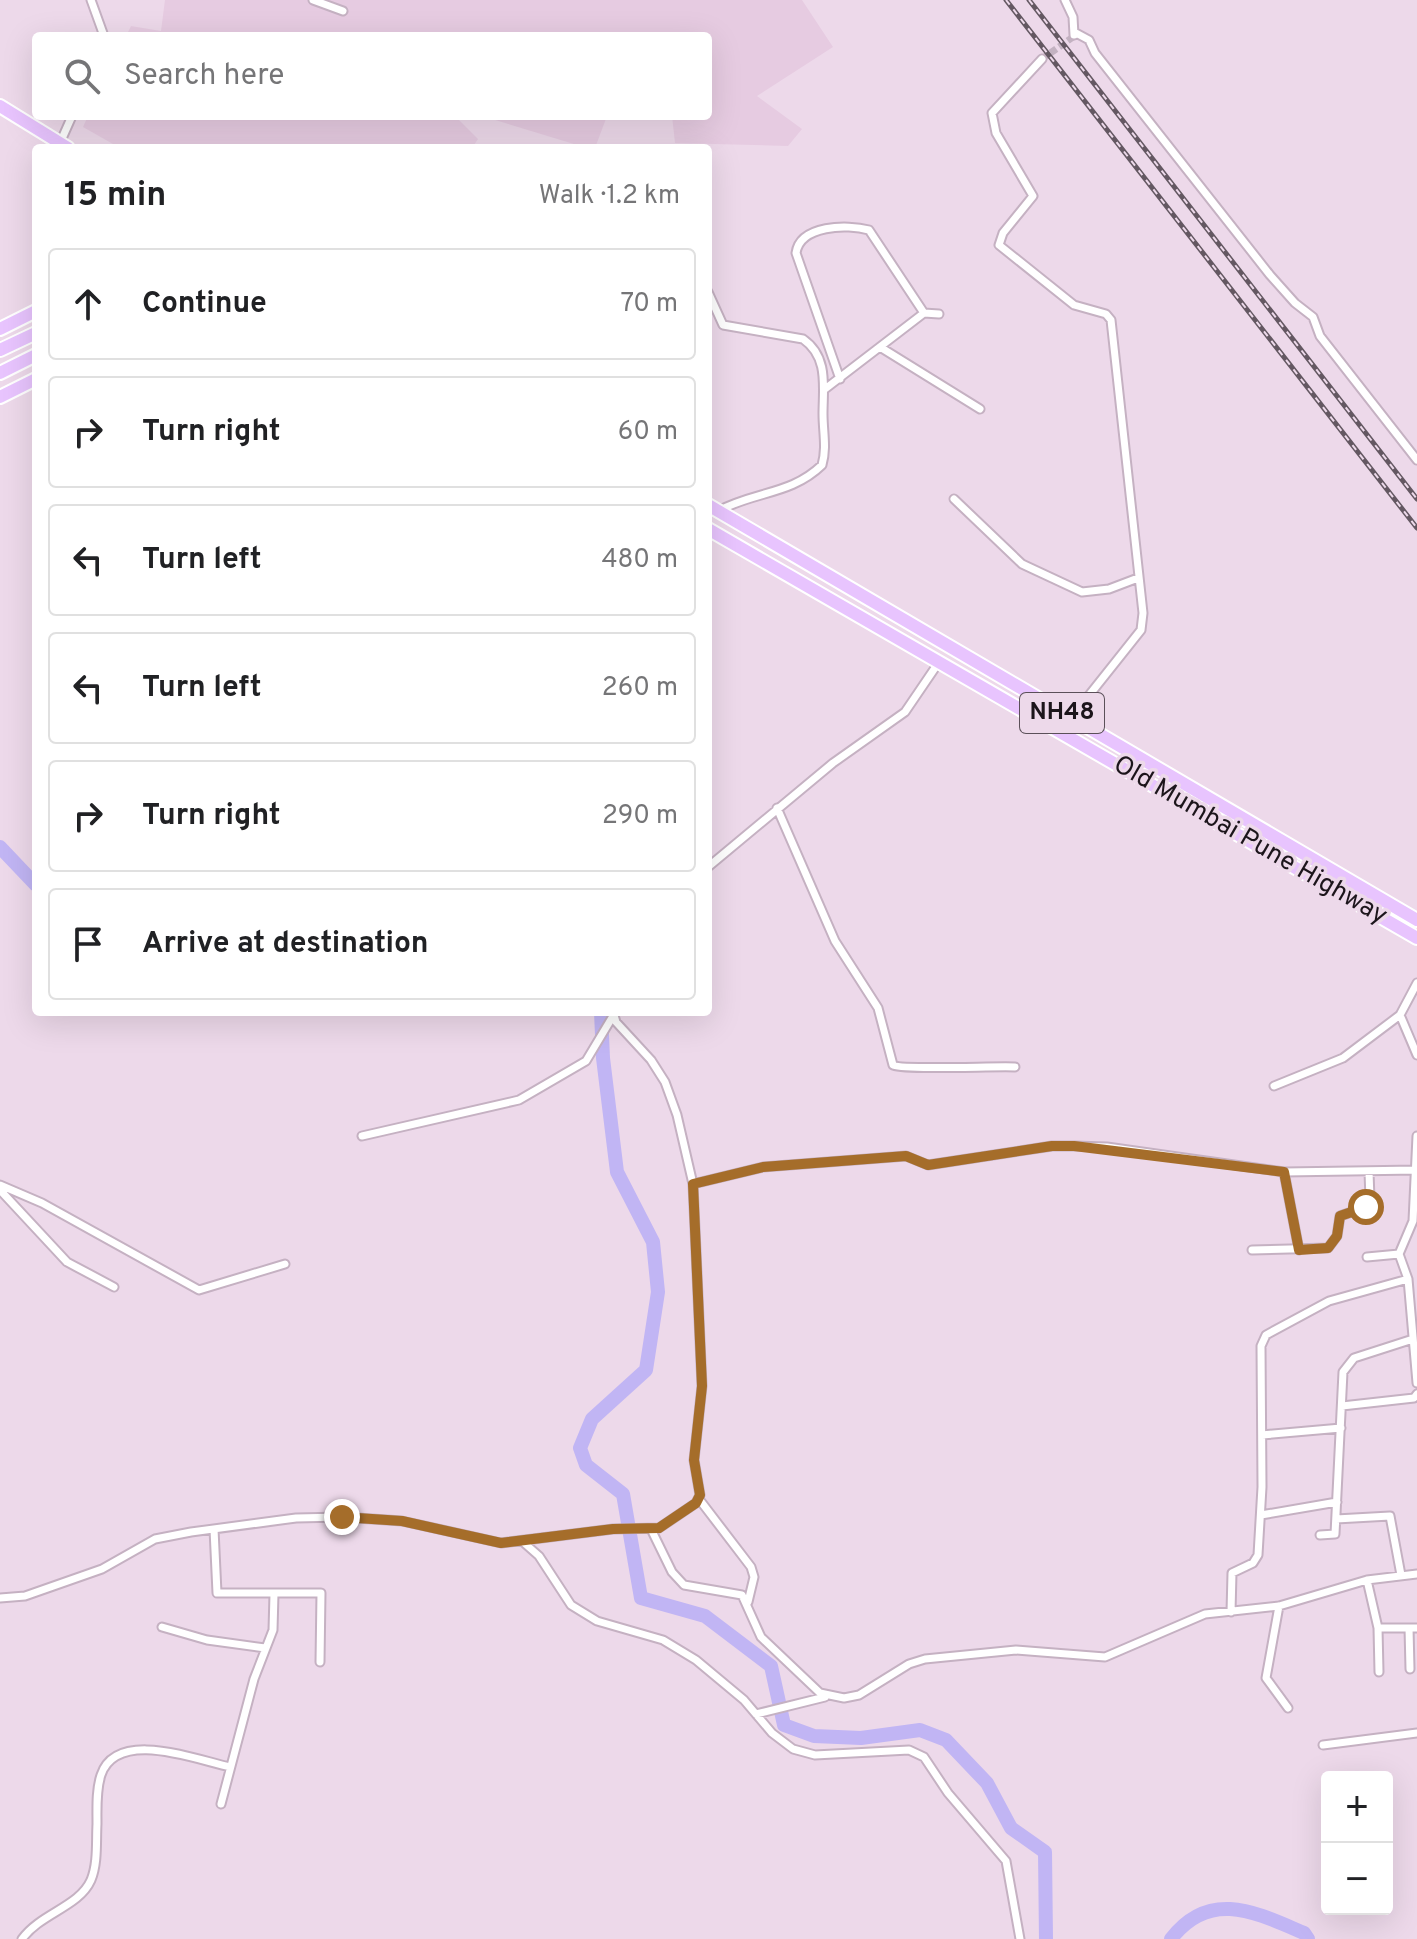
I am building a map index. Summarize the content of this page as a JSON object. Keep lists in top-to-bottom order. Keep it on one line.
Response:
{"streets":{"highway":["NH48","Old Mumbai Pune Highway"]},"page":{"search":"Search here","heading":["15 min","Walk · 1.2 km"],"list":[["Continue","70 m"],["Turn right","60 m"],["Turn left","480 m"],["Turn left","260 m"],["Turn right","290 m"],"Arrive at destination"],"map_buttons":["+","−"]}}
